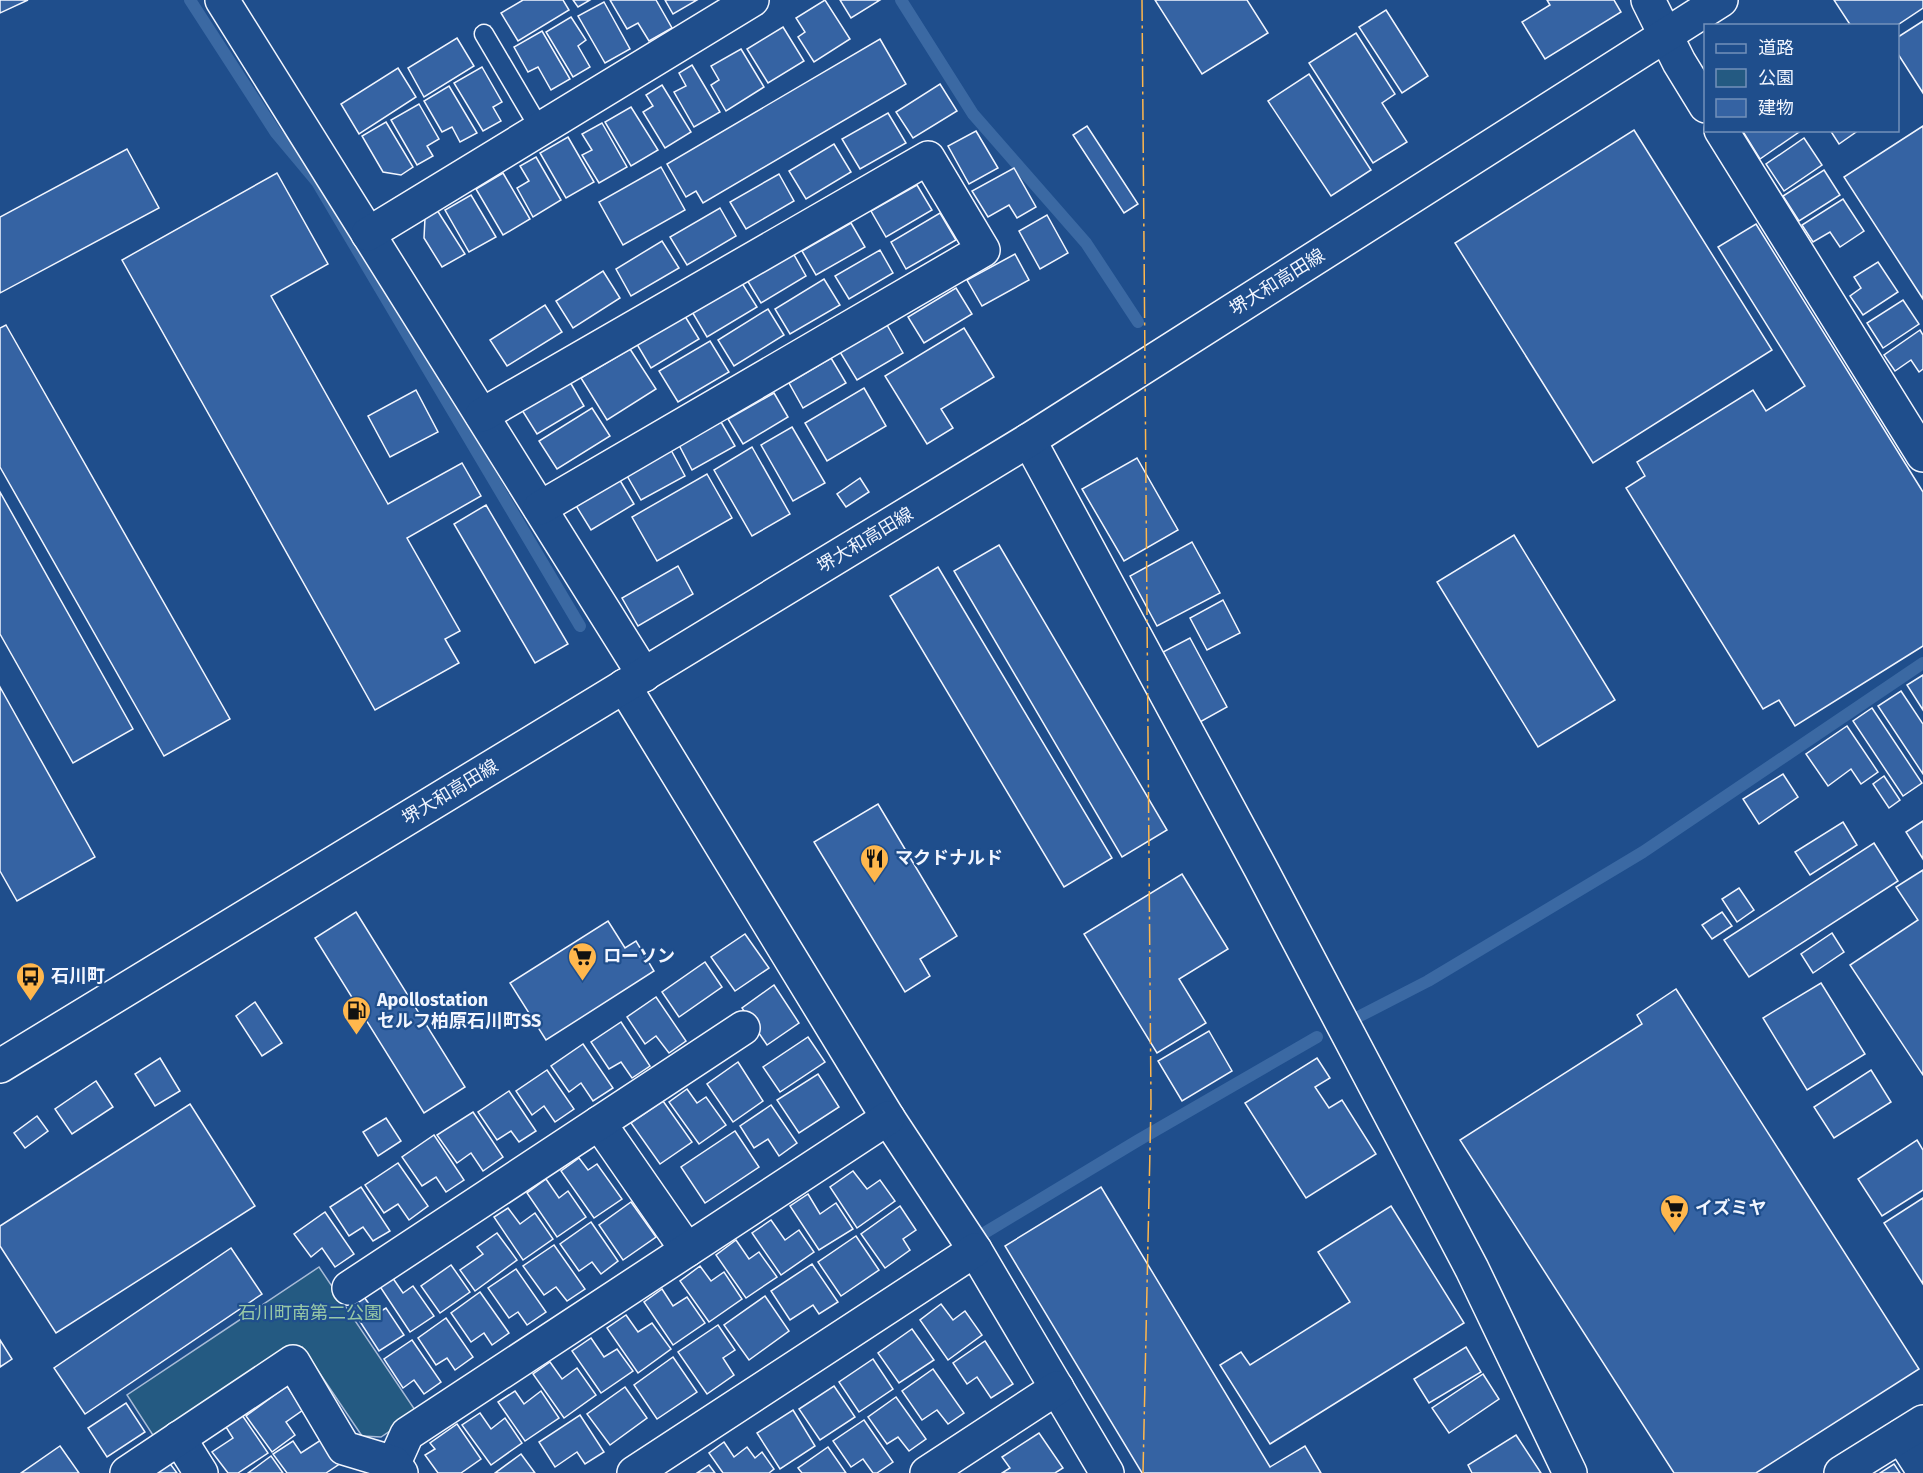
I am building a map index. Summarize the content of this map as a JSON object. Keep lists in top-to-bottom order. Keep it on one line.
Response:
{"streets":{"street":["堺大和高田線"]},"parks":["石川町南第二公園"],"places":{"restaurant":["マクドナルド"],"supermarket":["ローソン","イズミヤ"],"bus stop":["石川町"],"fuel station":["Apollostation セルフ柏原石川町SS"]},"legend":["道路","公園","建物"]}
